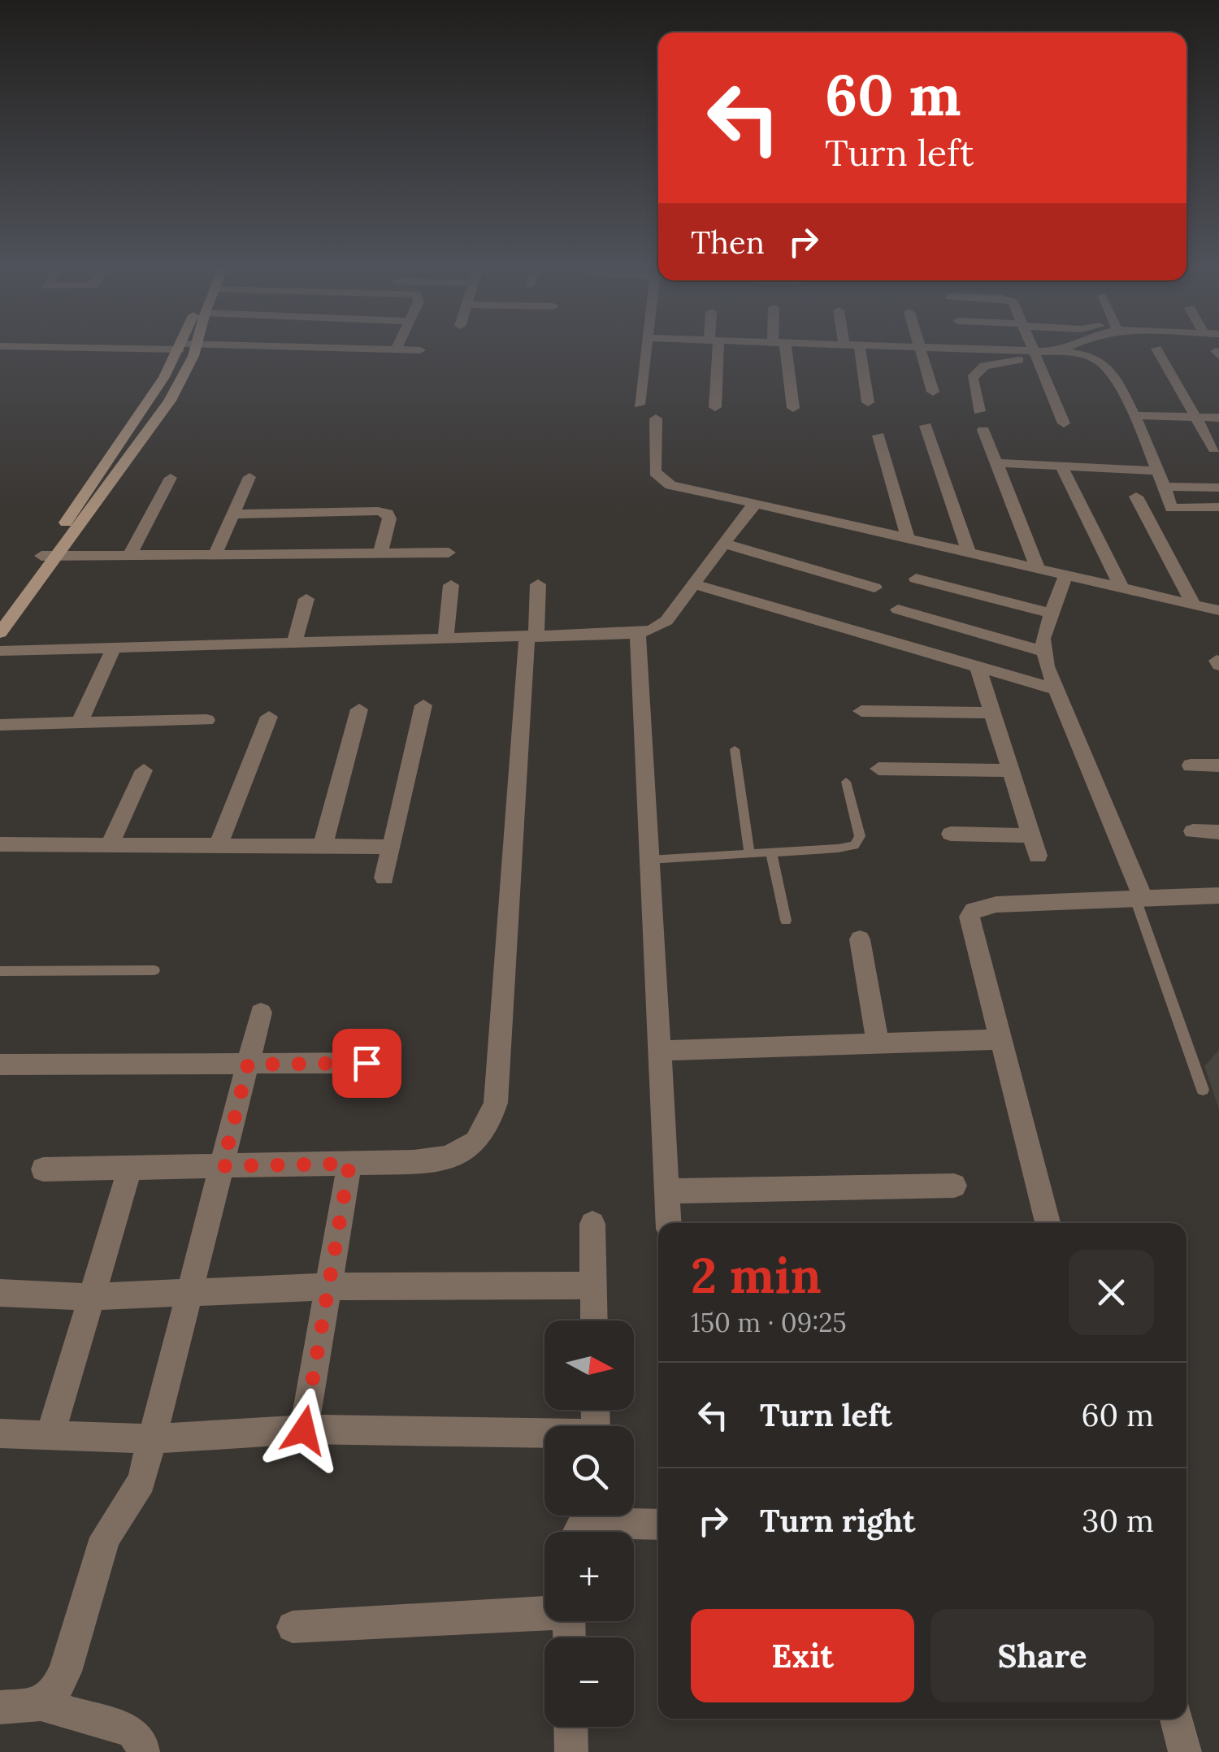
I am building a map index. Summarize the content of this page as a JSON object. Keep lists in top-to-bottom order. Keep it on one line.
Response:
{"north":"right","page":{"turn":["60 m","Turn left"],"then":"Then","heading":["2 min","150 m · 09:25"],"map_buttons":["+","−"],"list":[{"name":"Turn left","value":"60 m"},{"name":"Turn right","value":"30 m"}],"buttons":["Exit","Share"]}}
